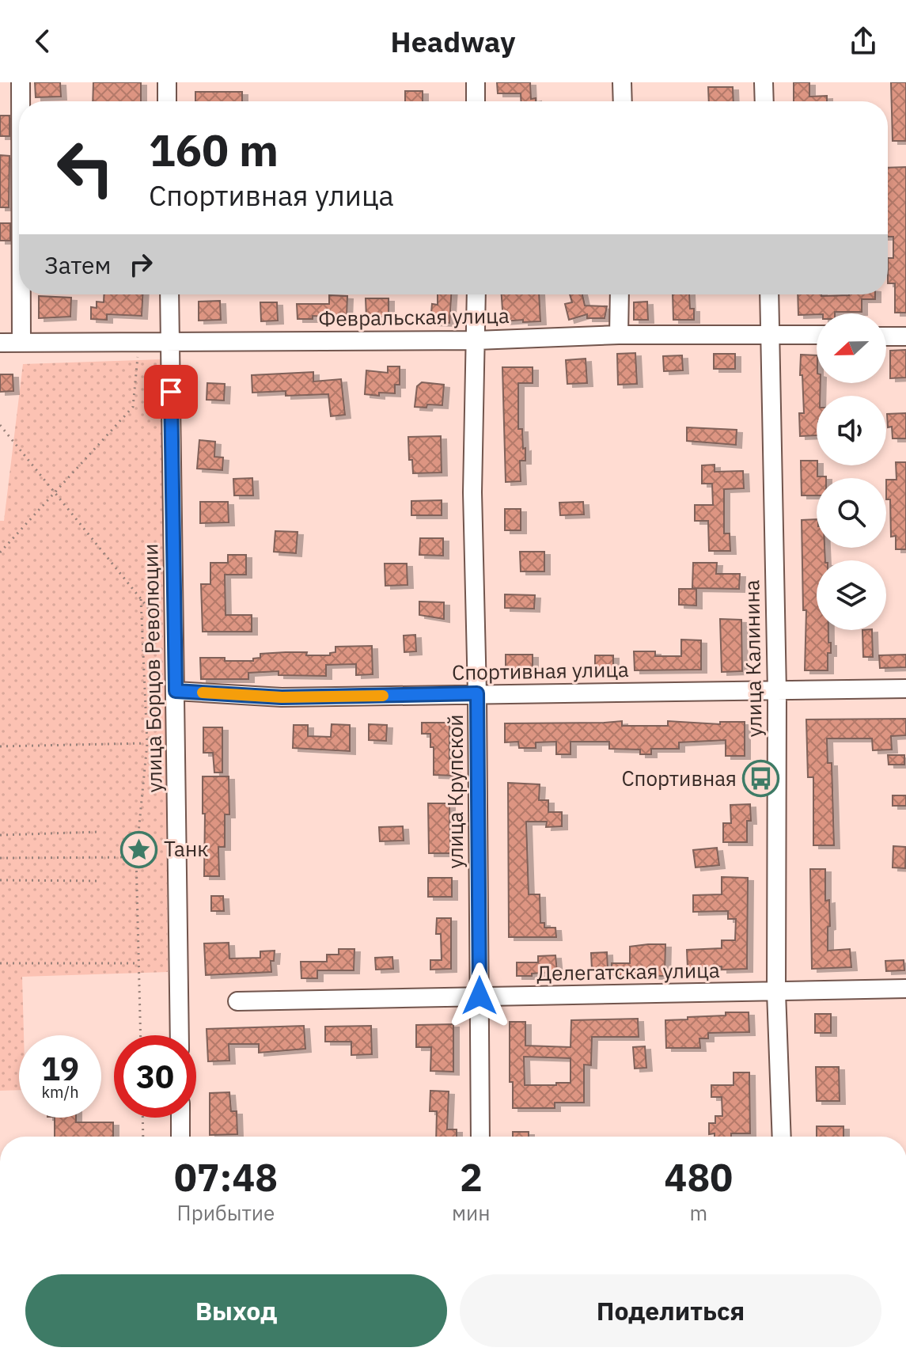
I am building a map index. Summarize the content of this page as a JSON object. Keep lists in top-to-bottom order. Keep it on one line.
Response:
{"streets":{"street":["Февральская улица","улица Калинина","улица Борцов Революции","Спортивная улица","улица Крупской","Делегатская улица"]},"crossings":[["Февральская улица","улица Калинина"],["Февральская улица","улица Борцов Революции"],["Февральская улица","улица Крупской"],["улица Калинина","Спортивная улица"],["улица Калинина","Делегатская улица"],["улица Борцов Революции","Спортивная улица"],["Спортивная улица","улица Крупской"],["улица Крупской","Делегатская улица"]],"places":{"bus stop":["Спортивная"],"place":["Танк"]},"north":"left","page":{"header":"Headway","turn":["160 m","Спортивная улица"],"then":"Затем","speed":"19 km/h","limit":"30","eta":["07:48","Прибытие","2","мин","480","m"],"buttons":["Выход","Поделиться"]}}
